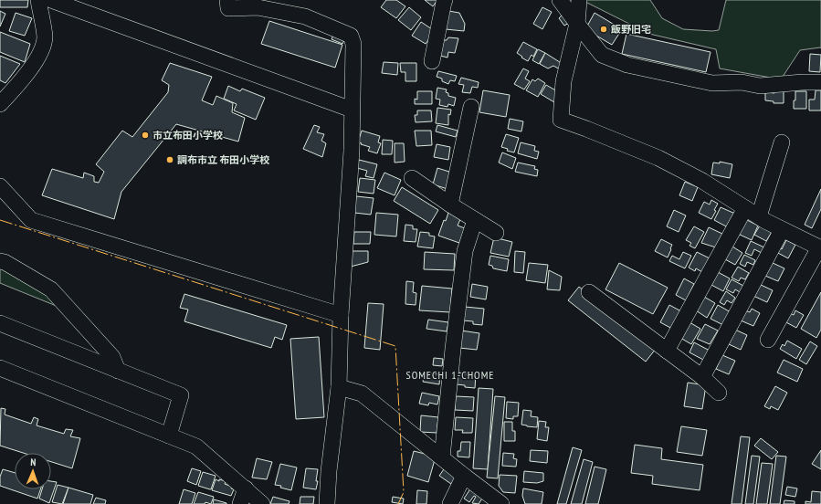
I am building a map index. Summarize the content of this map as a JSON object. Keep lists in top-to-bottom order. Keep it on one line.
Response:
{"districts":["SOMECHI 1-CHOME"],"places":["飯野旧宅","市立布田小学校","調布市立 布田小学校"],"north":"top"}
